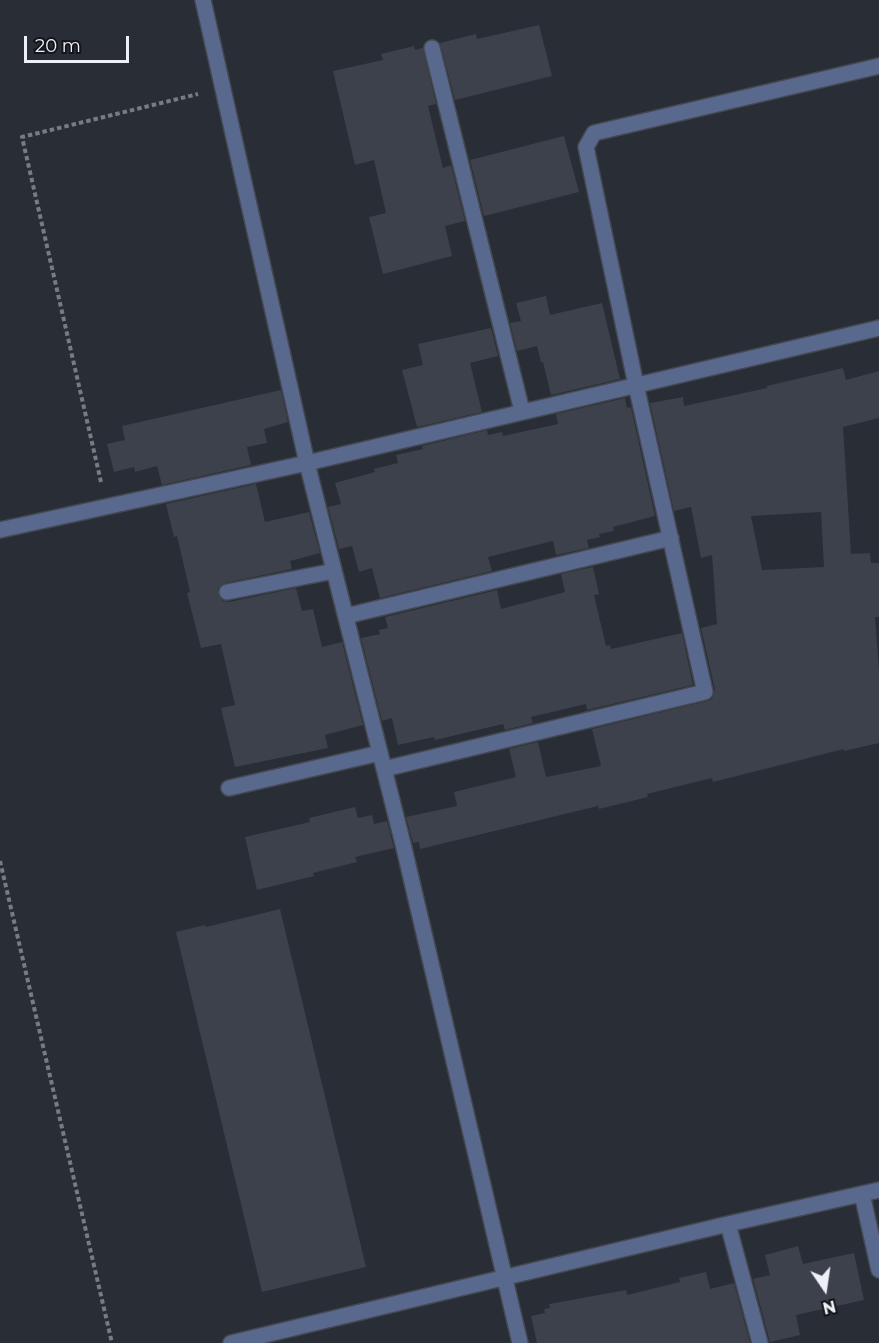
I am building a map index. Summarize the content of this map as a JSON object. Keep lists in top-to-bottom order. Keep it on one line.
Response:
{"scale_bar":"20 m","north":"bottom"}
